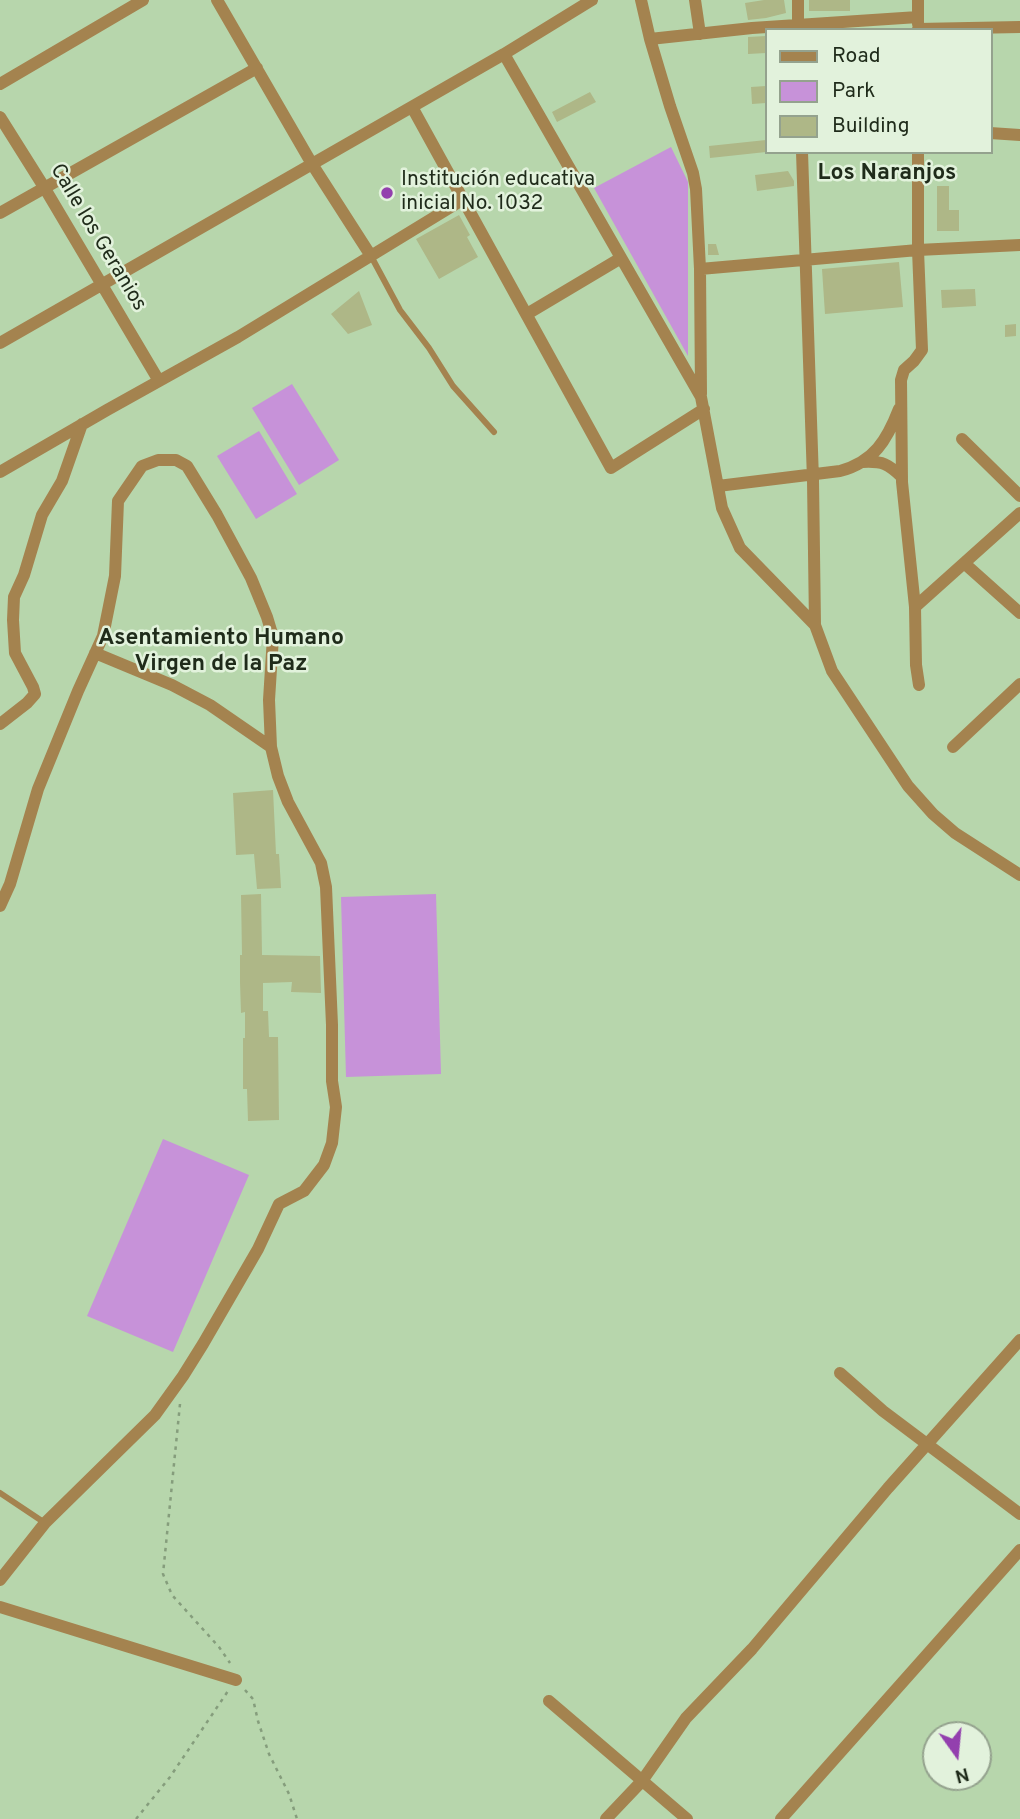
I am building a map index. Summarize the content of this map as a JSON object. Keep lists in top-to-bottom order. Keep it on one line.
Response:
{"streets":{"street":["Calle los Geranios"]},"districts":["Los Naranjos","Asentamiento Humano Virgen de la Paz"],"places":["Institución educativa inicial No. 1032"],"legend":["Road","Park","Building"],"north":"bottom"}
